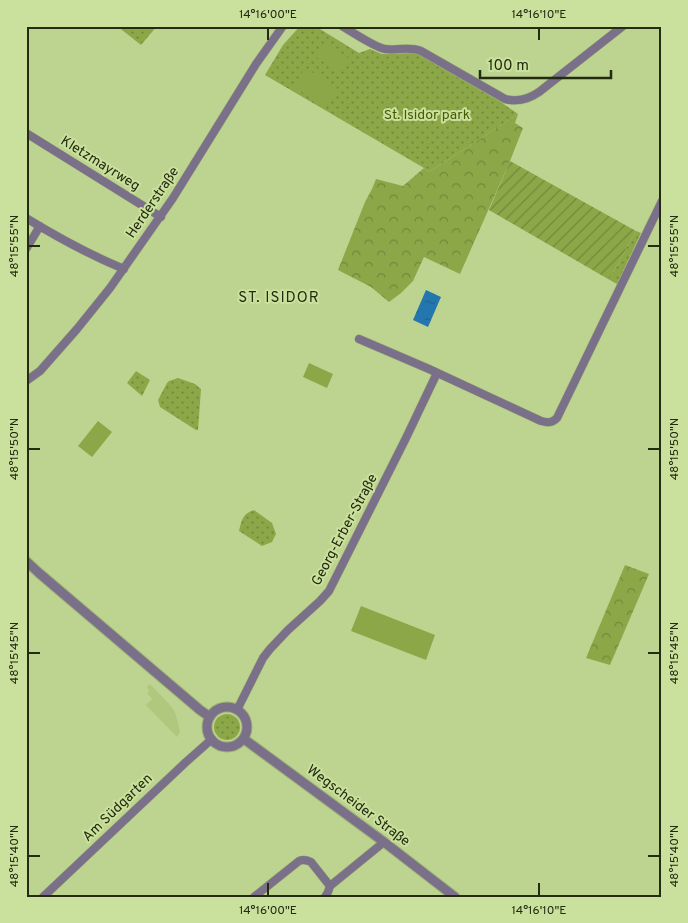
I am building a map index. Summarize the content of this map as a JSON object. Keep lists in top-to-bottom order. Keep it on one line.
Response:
{"streets":{"street":["Kletzmayrweg","Herderstraße","Georg-Erber-Straße","Wegscheider Straße","Am Südgarten"]},"crossings":[["Kletzmayrweg","Herderstraße"],["Georg-Erber-Straße","Wegscheider Straße"],["Georg-Erber-Straße","Am Südgarten"],["Wegscheider Straße","Am Südgarten"]],"districts":["ST. ISIDOR"],"parks":["St. Isidor park"],"scale_bar":"100 m","coordinates":["14°16'00\"E","14°16'10\"E","48°15'55\"N","48°15'50\"N","48°15'45\"N","48°15'40\"N"]}
